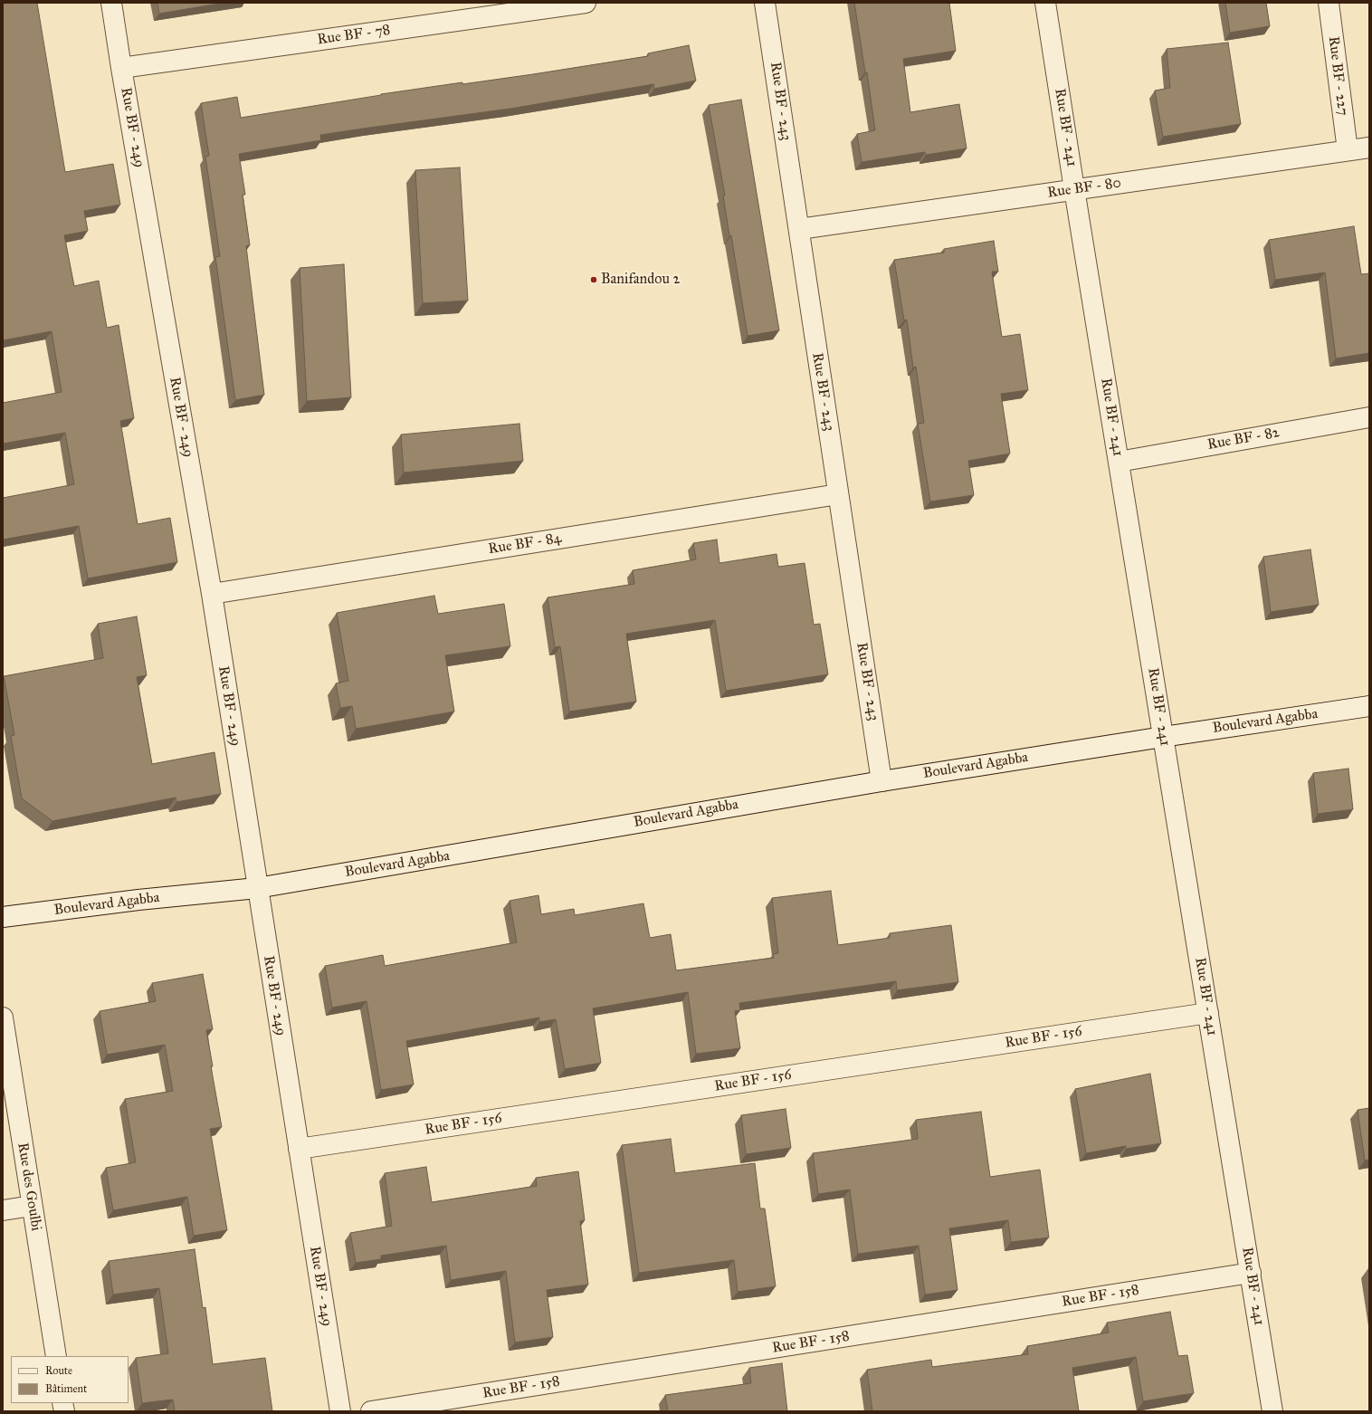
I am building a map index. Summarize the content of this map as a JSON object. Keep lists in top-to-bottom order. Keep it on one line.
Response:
{"streets":{"street":["Rue BF - 78","Rue BF - 227","Rue BF - 243","Rue BF - 249","Rue BF - 241","Rue BF - 80","Rue BF - 82","Rue BF - 84","Boulevard Agabba","Rue BF - 156","Rue des Goulbi","Rue BF - 158"]},"crossings":[["Rue BF - 78","Rue BF - 249"],["Rue BF - 227","Rue BF - 80"],["Rue BF - 243","Rue BF - 80"],["Rue BF - 243","Rue BF - 84"],["Rue BF - 243","Boulevard Agabba"],["Rue BF - 249","Rue BF - 84"],["Rue BF - 249","Boulevard Agabba"],["Rue BF - 249","Rue BF - 156"],["Rue BF - 241","Rue BF - 80"],["Rue BF - 241","Rue BF - 82"],["Rue BF - 241","Boulevard Agabba"],["Rue BF - 241","Rue BF - 156"],["Rue BF - 241","Rue BF - 158"]],"places":["Banifandou 2"],"legend":["Route","Bâtiment"]}
